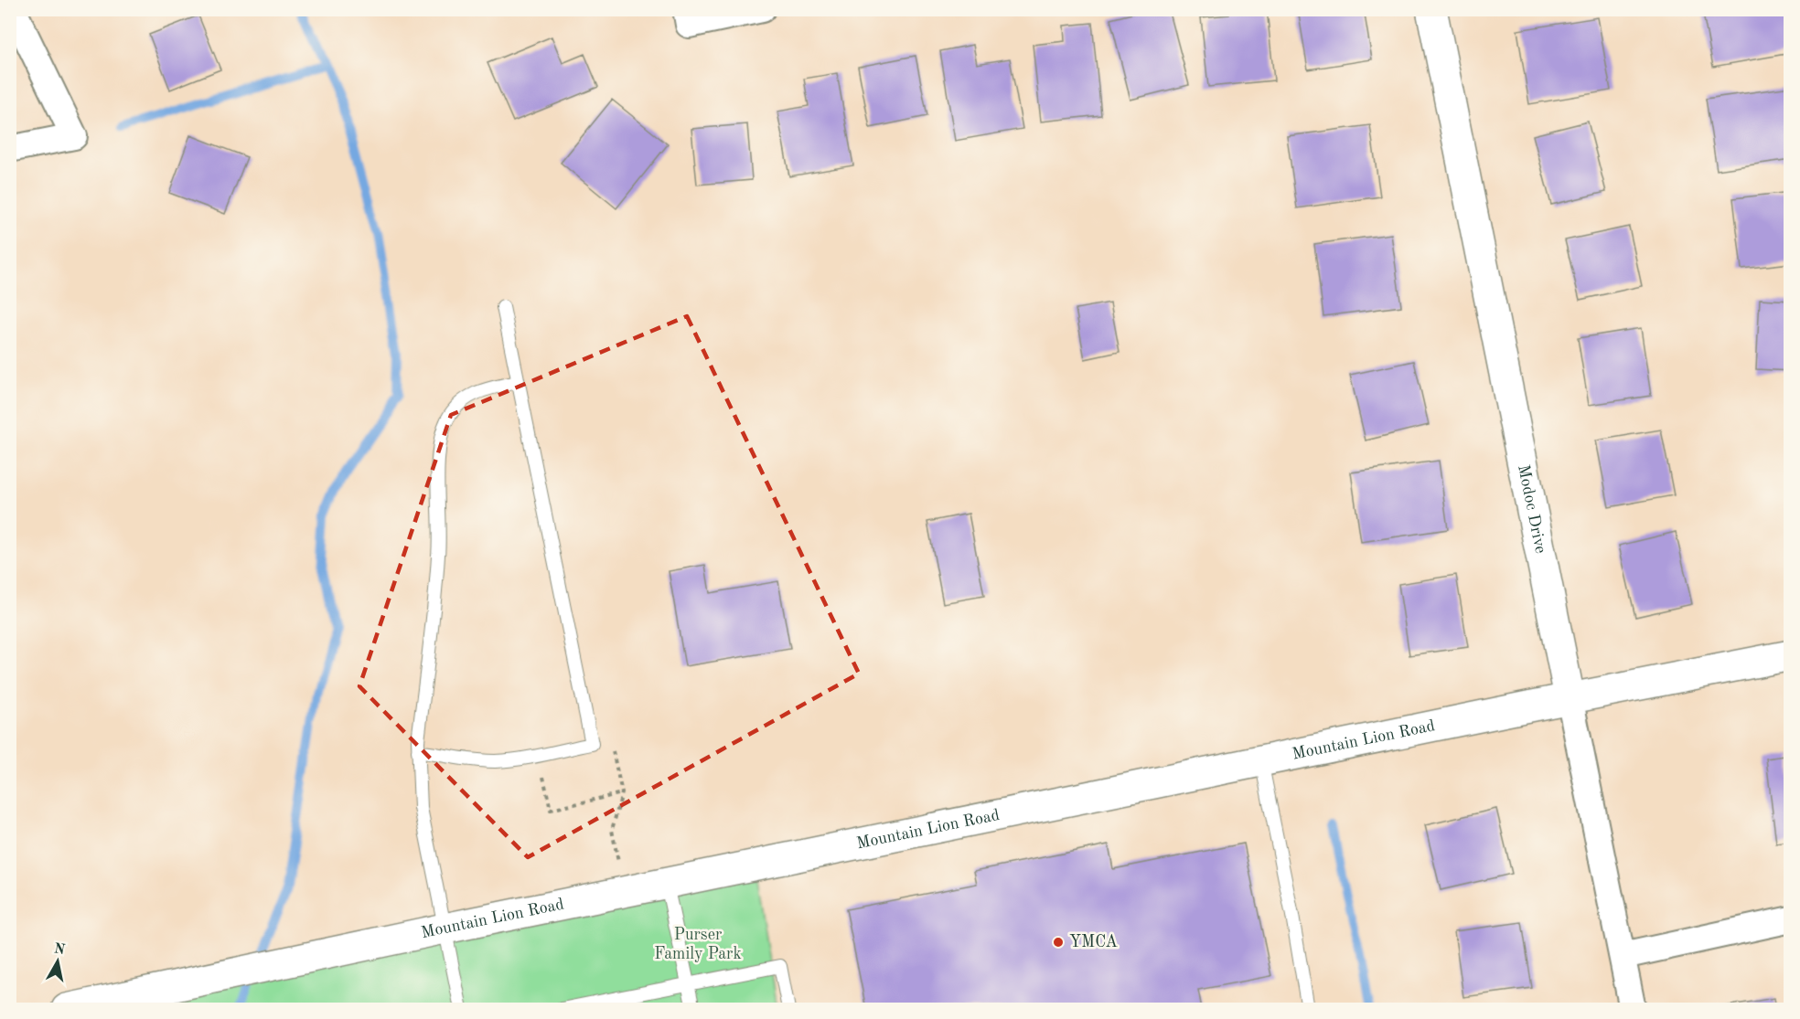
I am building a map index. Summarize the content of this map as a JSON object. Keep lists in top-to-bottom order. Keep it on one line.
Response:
{"streets":{"street":["Modoc Drive","Mountain Lion Road"]},"crossings":[["Modoc Drive","Mountain Lion Road"]],"parks":["Purser Family Park"],"places":["YMCA"],"north":"top"}
